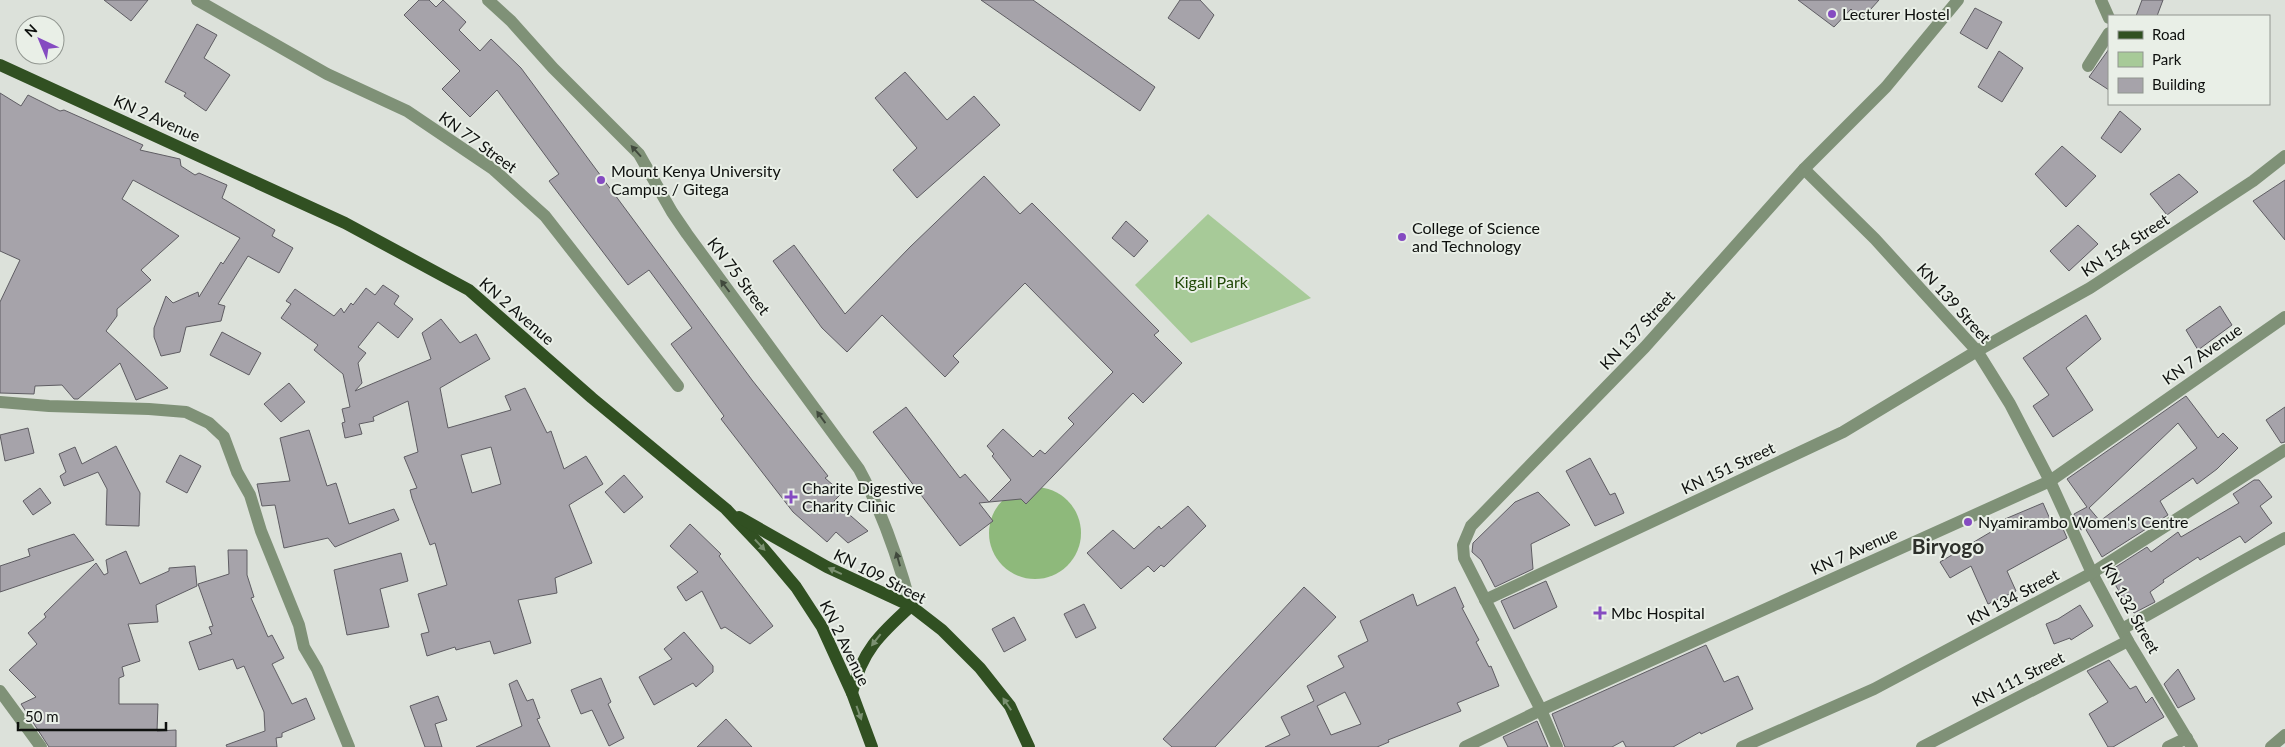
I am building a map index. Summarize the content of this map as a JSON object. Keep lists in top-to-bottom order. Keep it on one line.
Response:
{"streets":{"main road":["KN 2 Avenue","KN 109 Street"],"street":["KN 77 Street","KN 154 Street","KN 75 Street","KN 139 Street","KN 137 Street","KN 7 Avenue","KN 151 Street","KN 134 Street","KN 132 Street","KN 111 Street"]},"crossings":[["KN 2 Avenue","KN 109 Street"],["KN 154 Street","KN 139 Street"],["KN 154 Street","KN 151 Street"],["KN 75 Street","KN 109 Street"],["KN 139 Street","KN 137 Street"],["KN 139 Street","KN 7 Avenue"],["KN 139 Street","KN 151 Street"],["KN 139 Street","KN 132 Street"],["KN 137 Street","KN 7 Avenue"],["KN 137 Street","KN 151 Street"],["KN 7 Avenue","KN 132 Street"],["KN 134 Street","KN 132 Street"],["KN 132 Street","KN 111 Street"]],"one_way":["KN 75 Street","KN 109 Street"],"districts":["Biryogo"],"parks":["Kigali Park"],"places":{"other":["Lecturer Hostel","Mount Kenya University Campus / Gitega","College of Science and Technology","Nyamirambo Women's Centre"],"health":["Charite Digestive Charity Clinic","Mbc Hospital"]},"legend":["Road","Park","Building"],"scale_bar":"50 m","north":"top left"}
